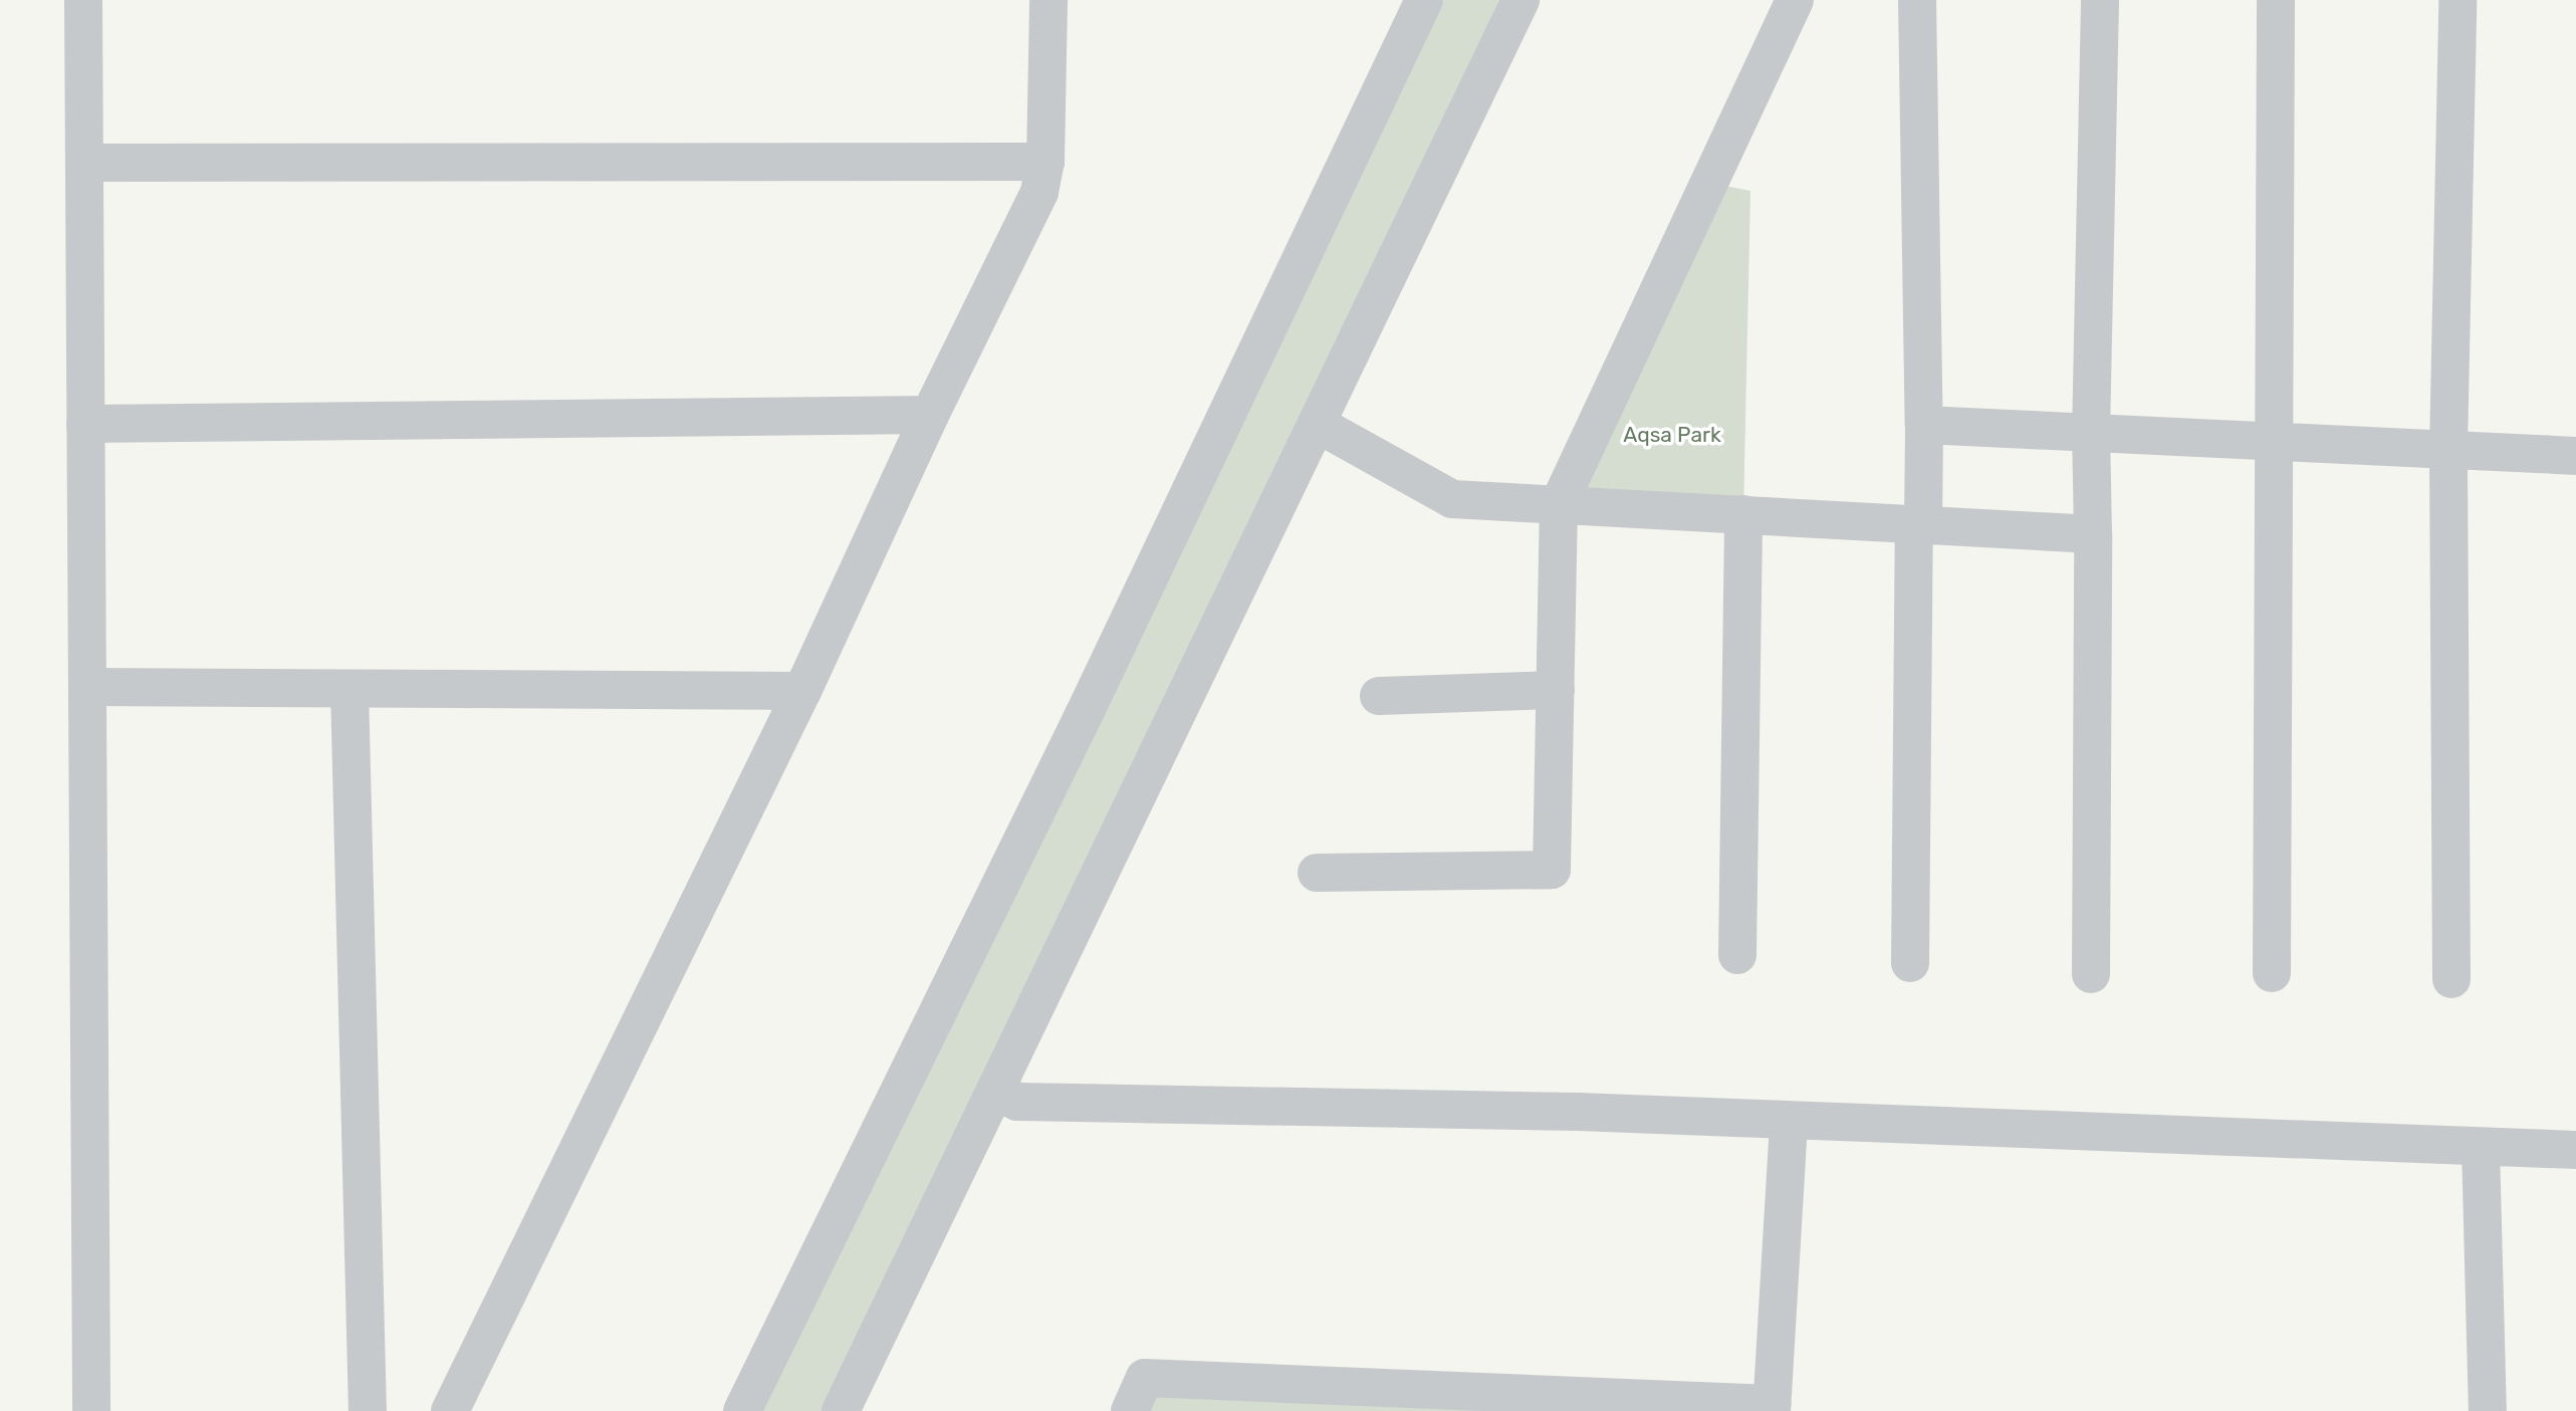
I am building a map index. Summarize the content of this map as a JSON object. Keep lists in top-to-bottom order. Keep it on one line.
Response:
{"parks":["Aqsa Park"]}
